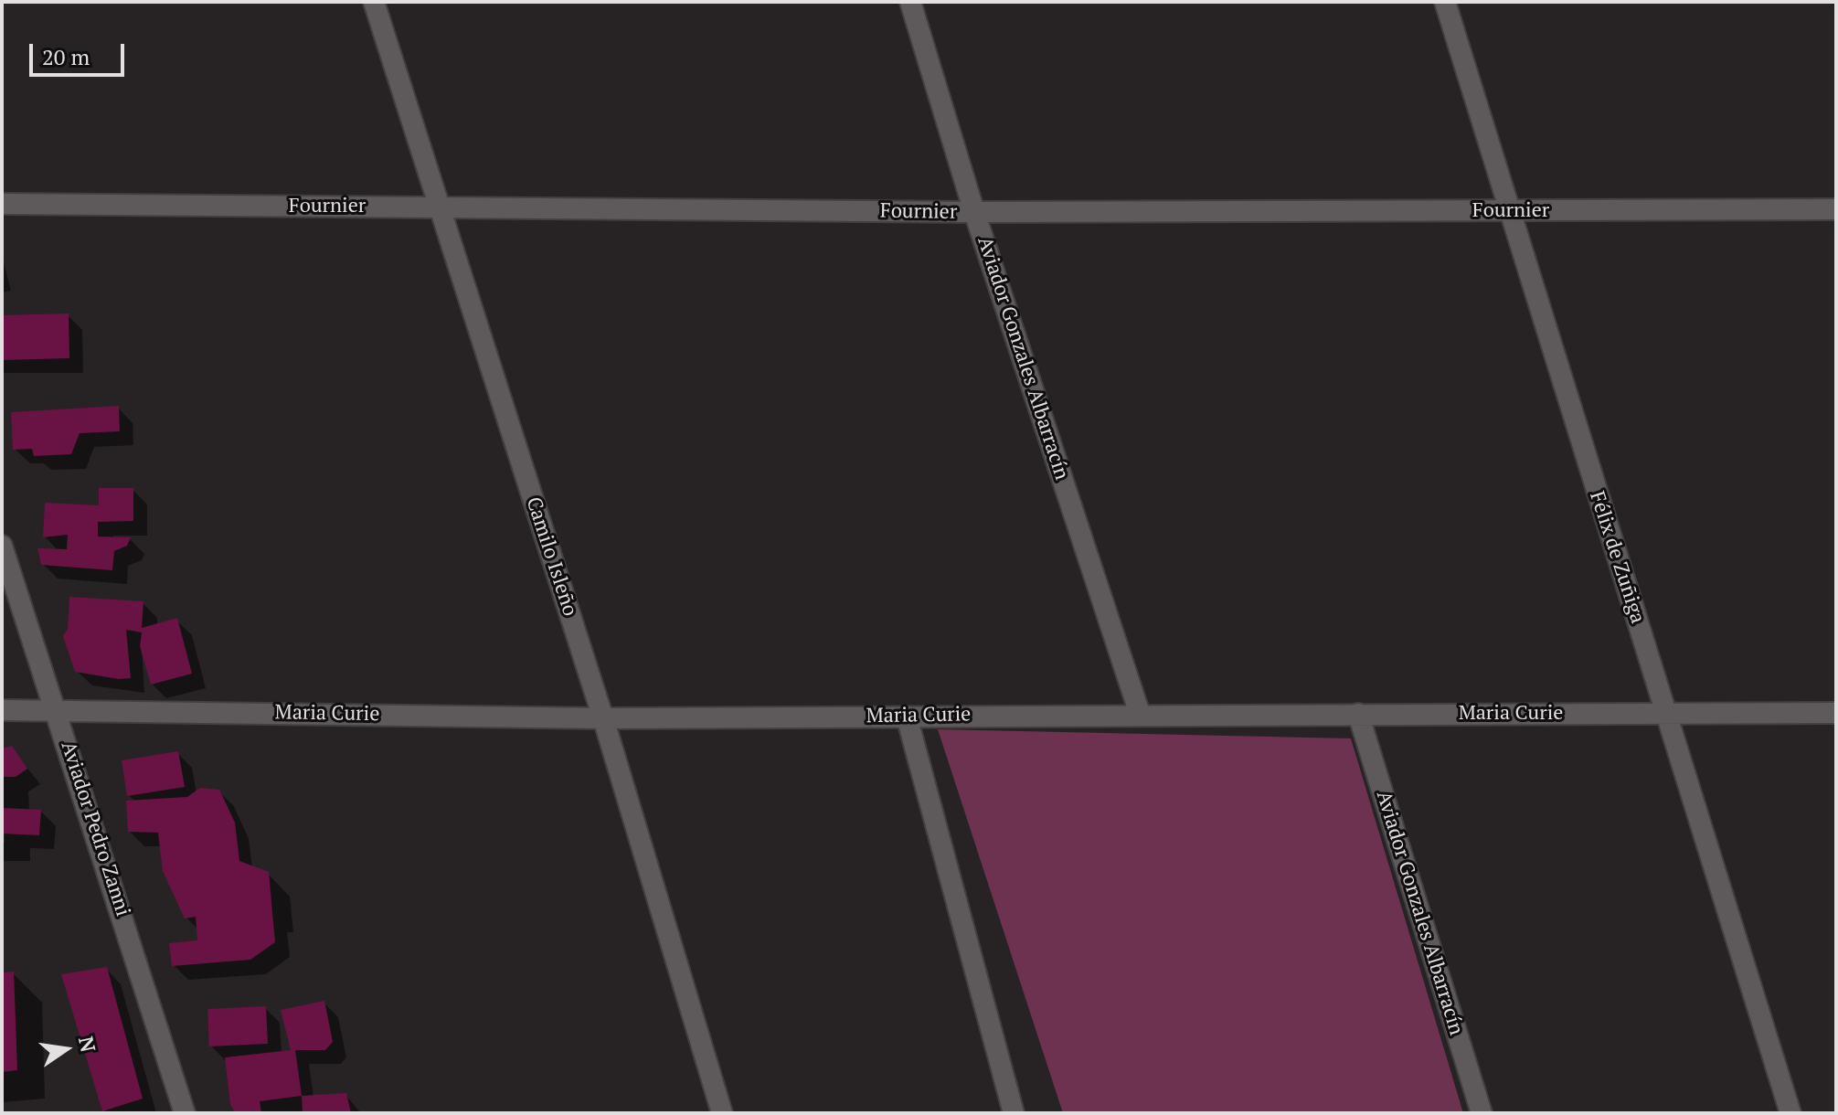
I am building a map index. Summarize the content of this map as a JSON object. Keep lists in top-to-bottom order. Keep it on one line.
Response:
{"streets":{"street":["Fournier","Aviador Gonzales Albarracín","Camilo Isleño","Félix de Zuñiga","Maria Curie","Aviador Pedro Zanni"]},"crossings":[["Fournier","Aviador Gonzales Albarracín"],["Fournier","Camilo Isleño"],["Fournier","Félix de Zuñiga"],["Aviador Gonzales Albarracín","Maria Curie"],["Camilo Isleño","Maria Curie"],["Félix de Zuñiga","Maria Curie"],["Maria Curie","Aviador Pedro Zanni"]],"scale_bar":"20 m","north":"right"}
